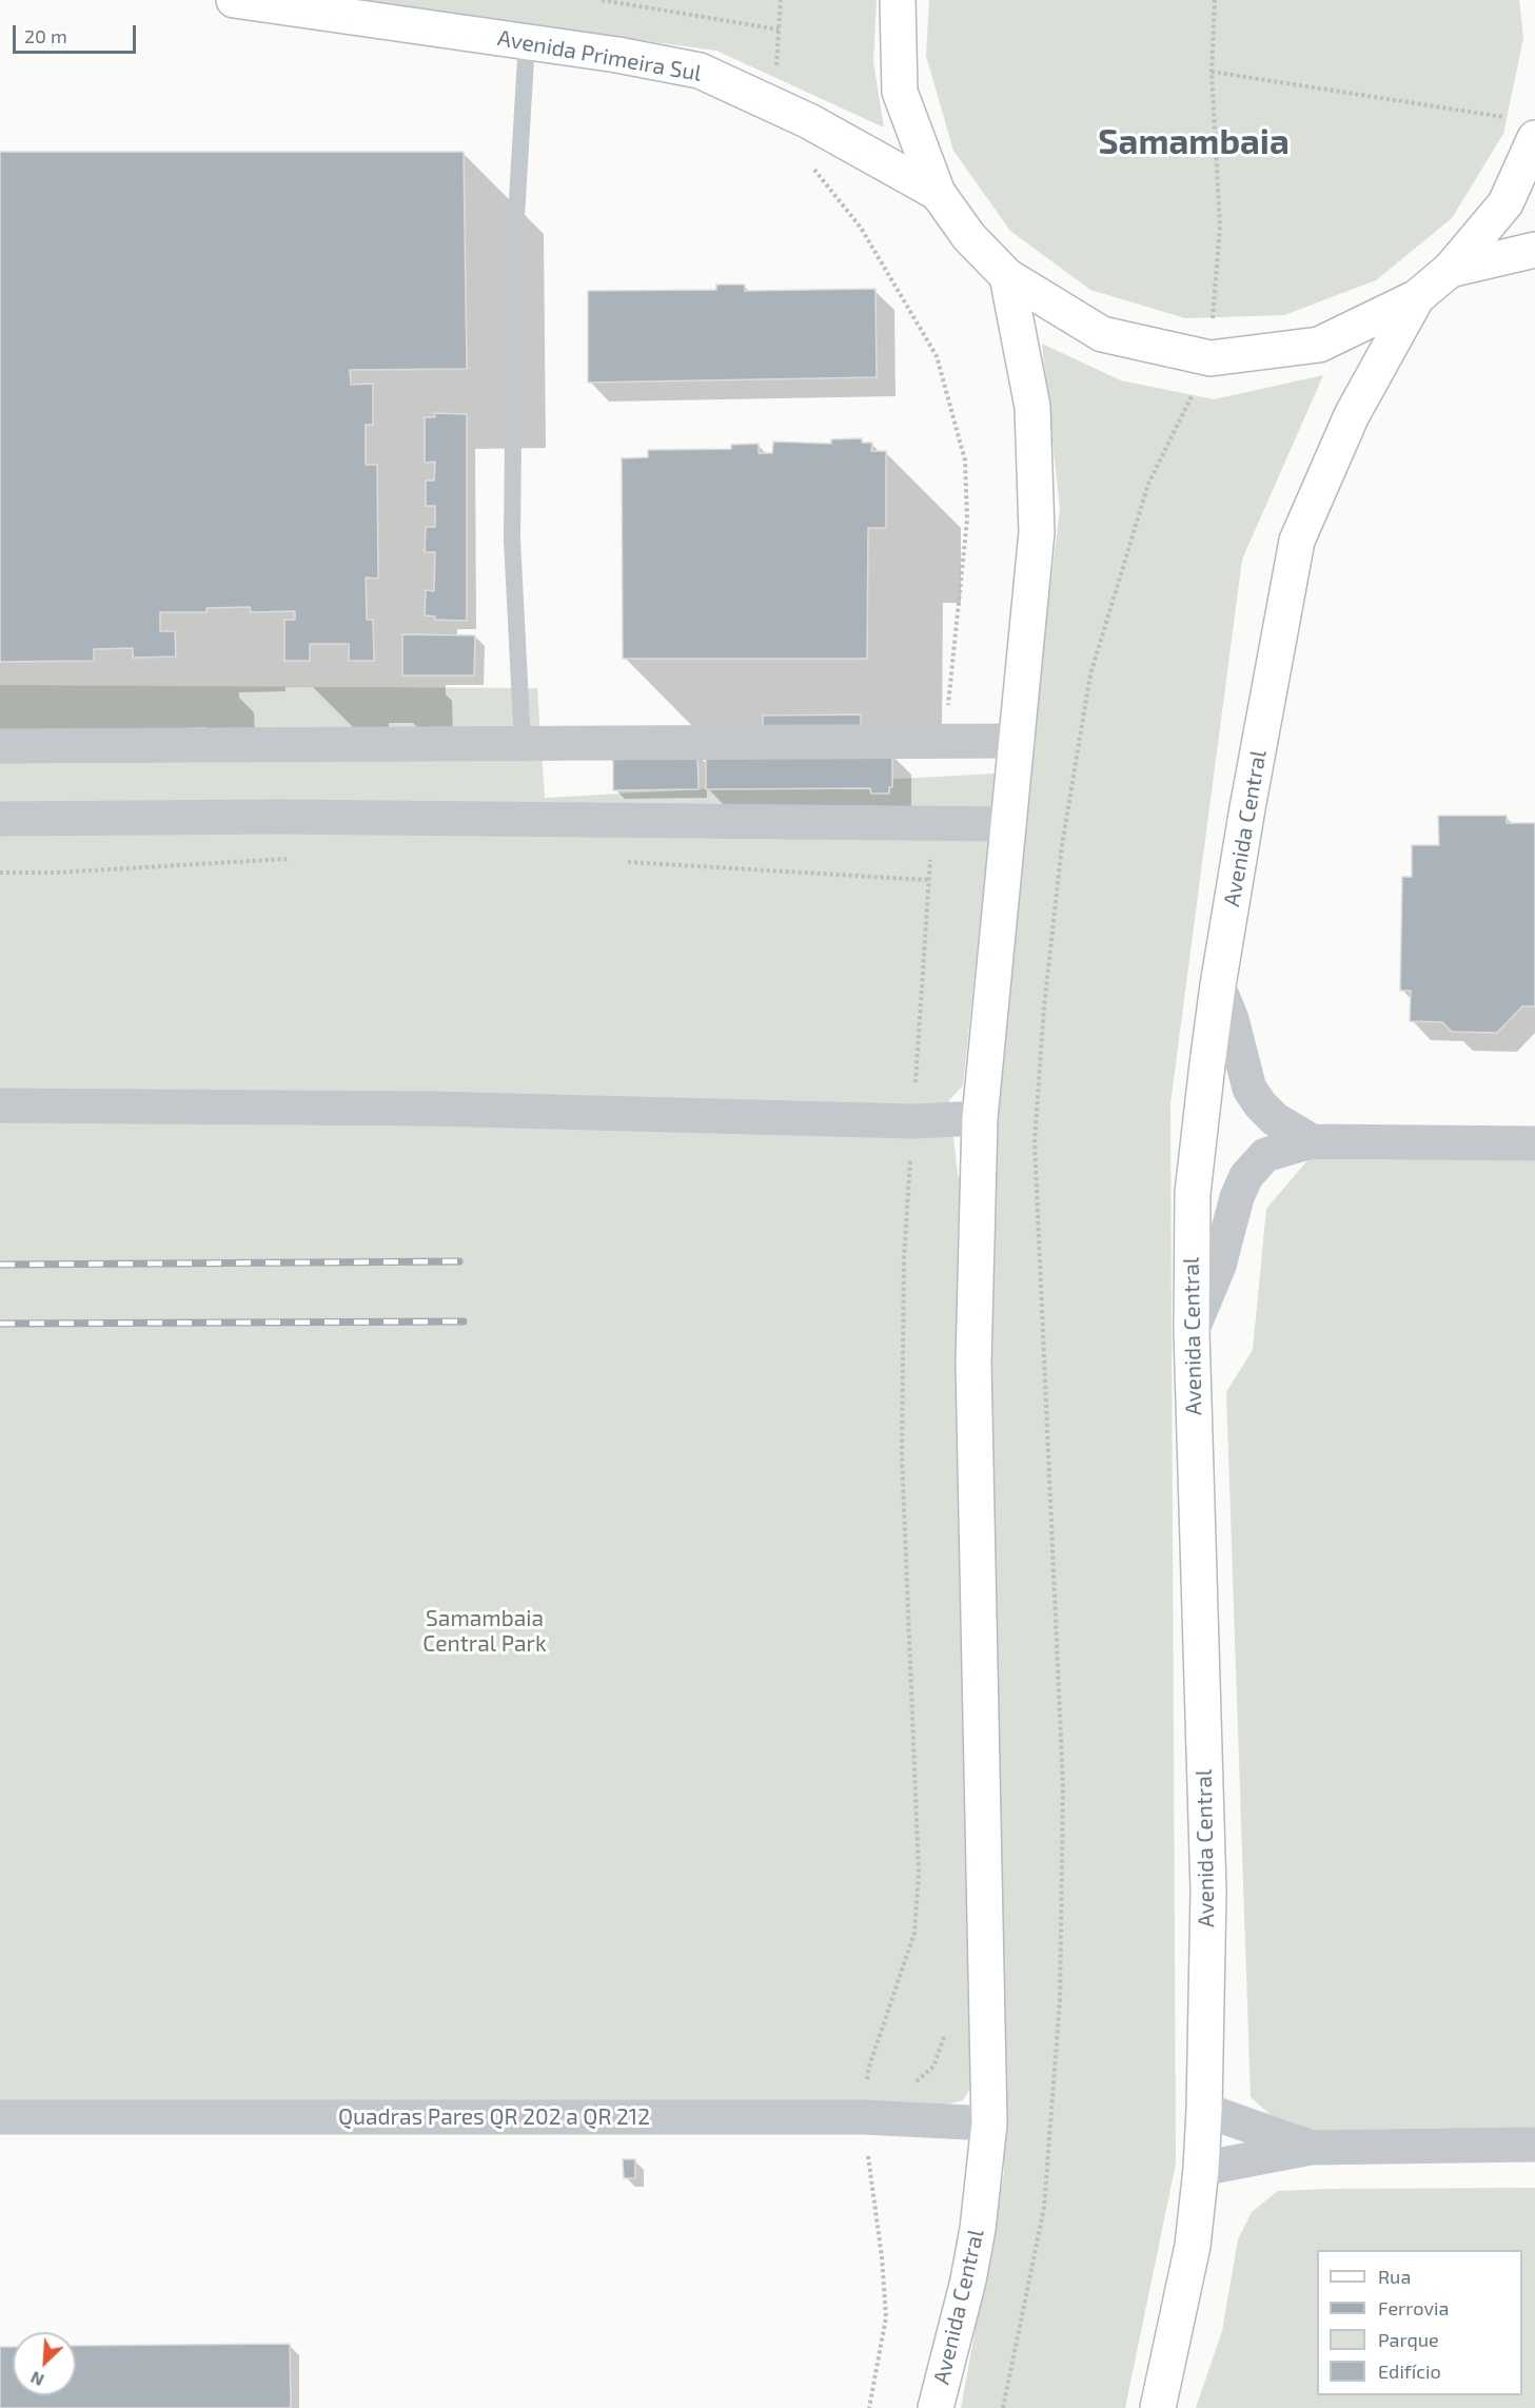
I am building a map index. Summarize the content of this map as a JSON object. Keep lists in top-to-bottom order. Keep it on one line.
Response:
{"streets":{"main road":["Avenida Primeira Sul","Avenida Central"],"street":["Quadras Pares QR 202 a QR 212"]},"crossings":[["Avenida Central","Quadras Pares QR 202 a QR 212"]],"districts":["Samambaia"],"parks":["Samambaia Central Park"],"legend":["Rua","Ferrovia","Parque","Edifício"],"scale_bar":"20 m","north":"bottom left"}
